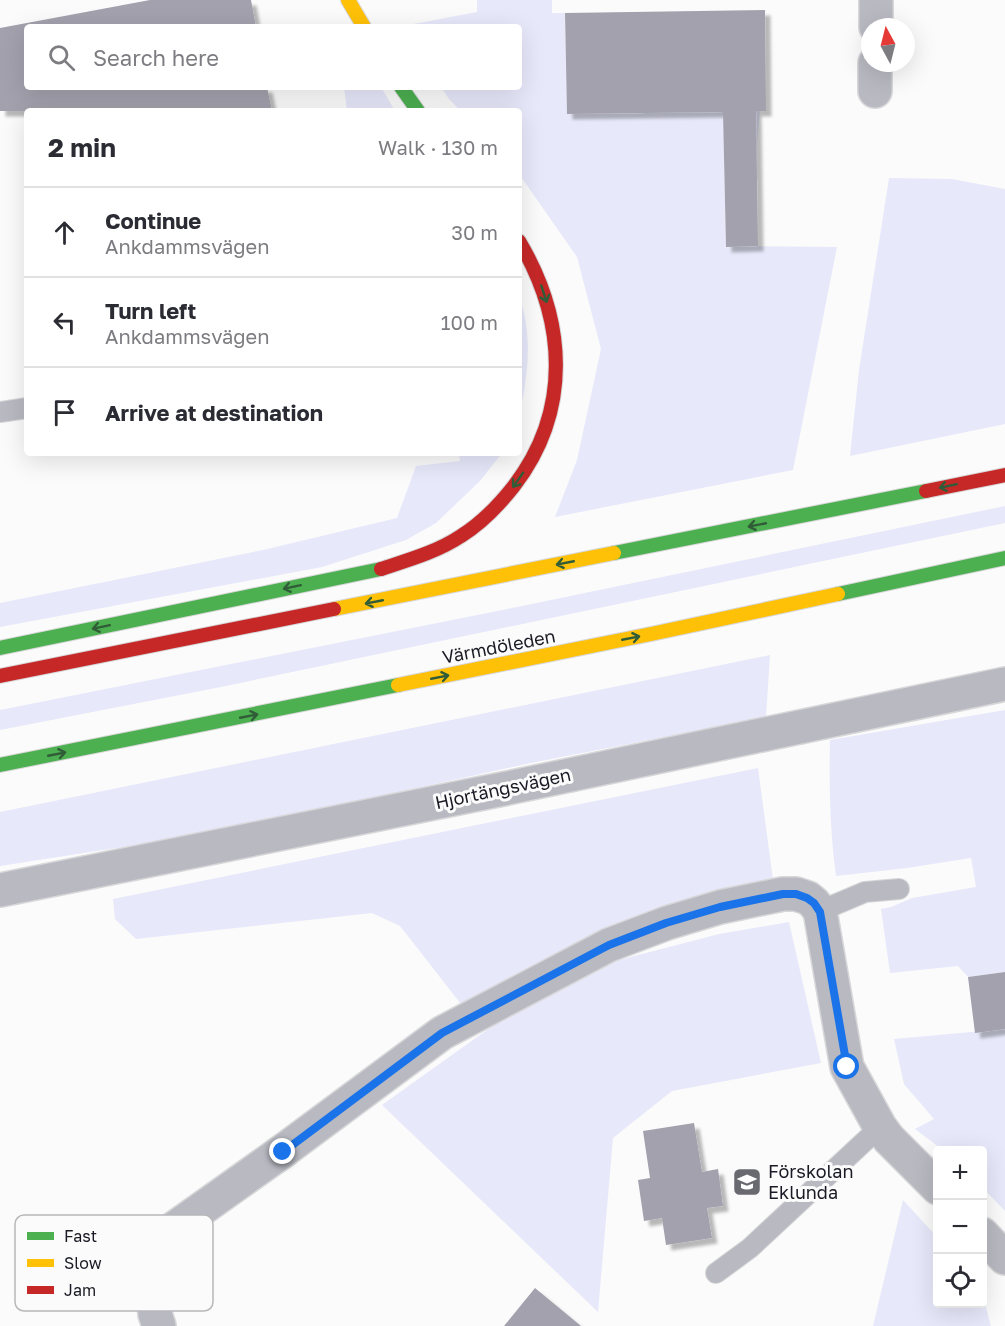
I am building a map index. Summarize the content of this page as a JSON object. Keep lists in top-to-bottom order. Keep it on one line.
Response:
{"streets":{"highway":["Värmdöleden"],"street":["Hjortängsvägen"]},"places":{"school or university":["Förskolan Eklunda"]},"legend":["Fast","Slow","Jam"],"north":"top","page":{"search":"Search here","heading":["2 min","Walk · 130 m"],"list":[["Continue","Ankdammsvägen","30 m"],["Turn left","Ankdammsvägen","100 m"],"Arrive at destination"],"map_buttons":["+","−"]}}
